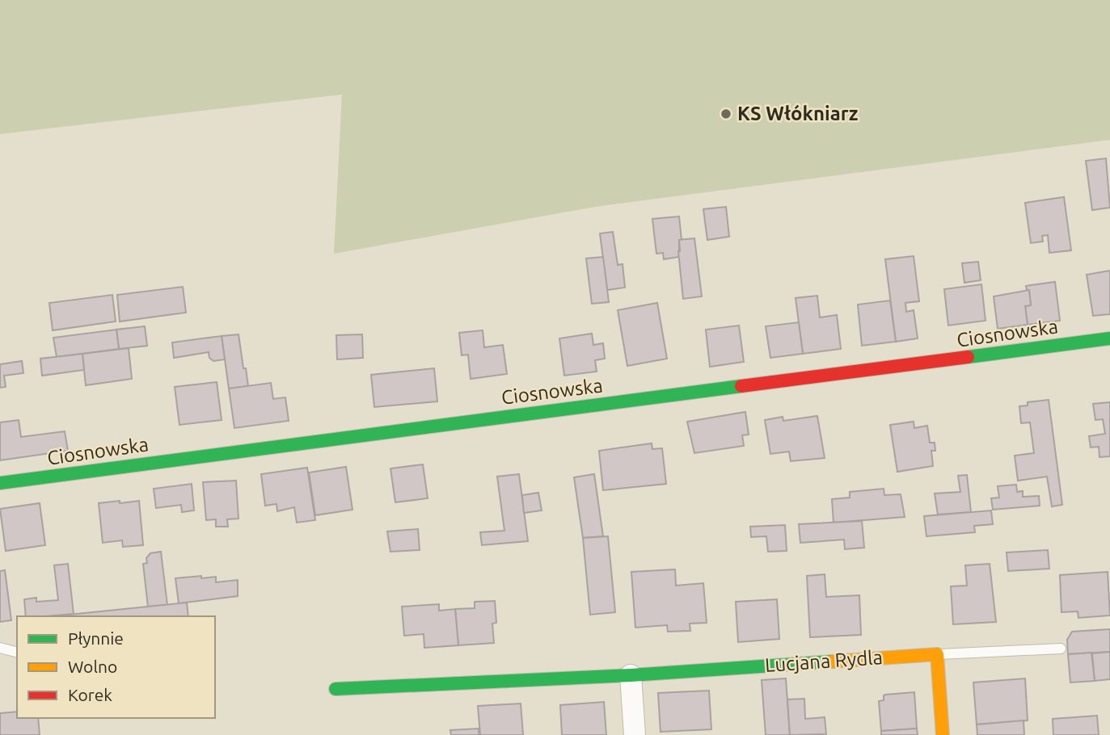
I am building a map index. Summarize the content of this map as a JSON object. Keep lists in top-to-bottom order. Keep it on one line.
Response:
{"streets":{"street":["Ciosnowska","Lucjana Rydla"]},"places":["KS Włókniarz"],"legend":["Płynnie","Wolno","Korek"]}
